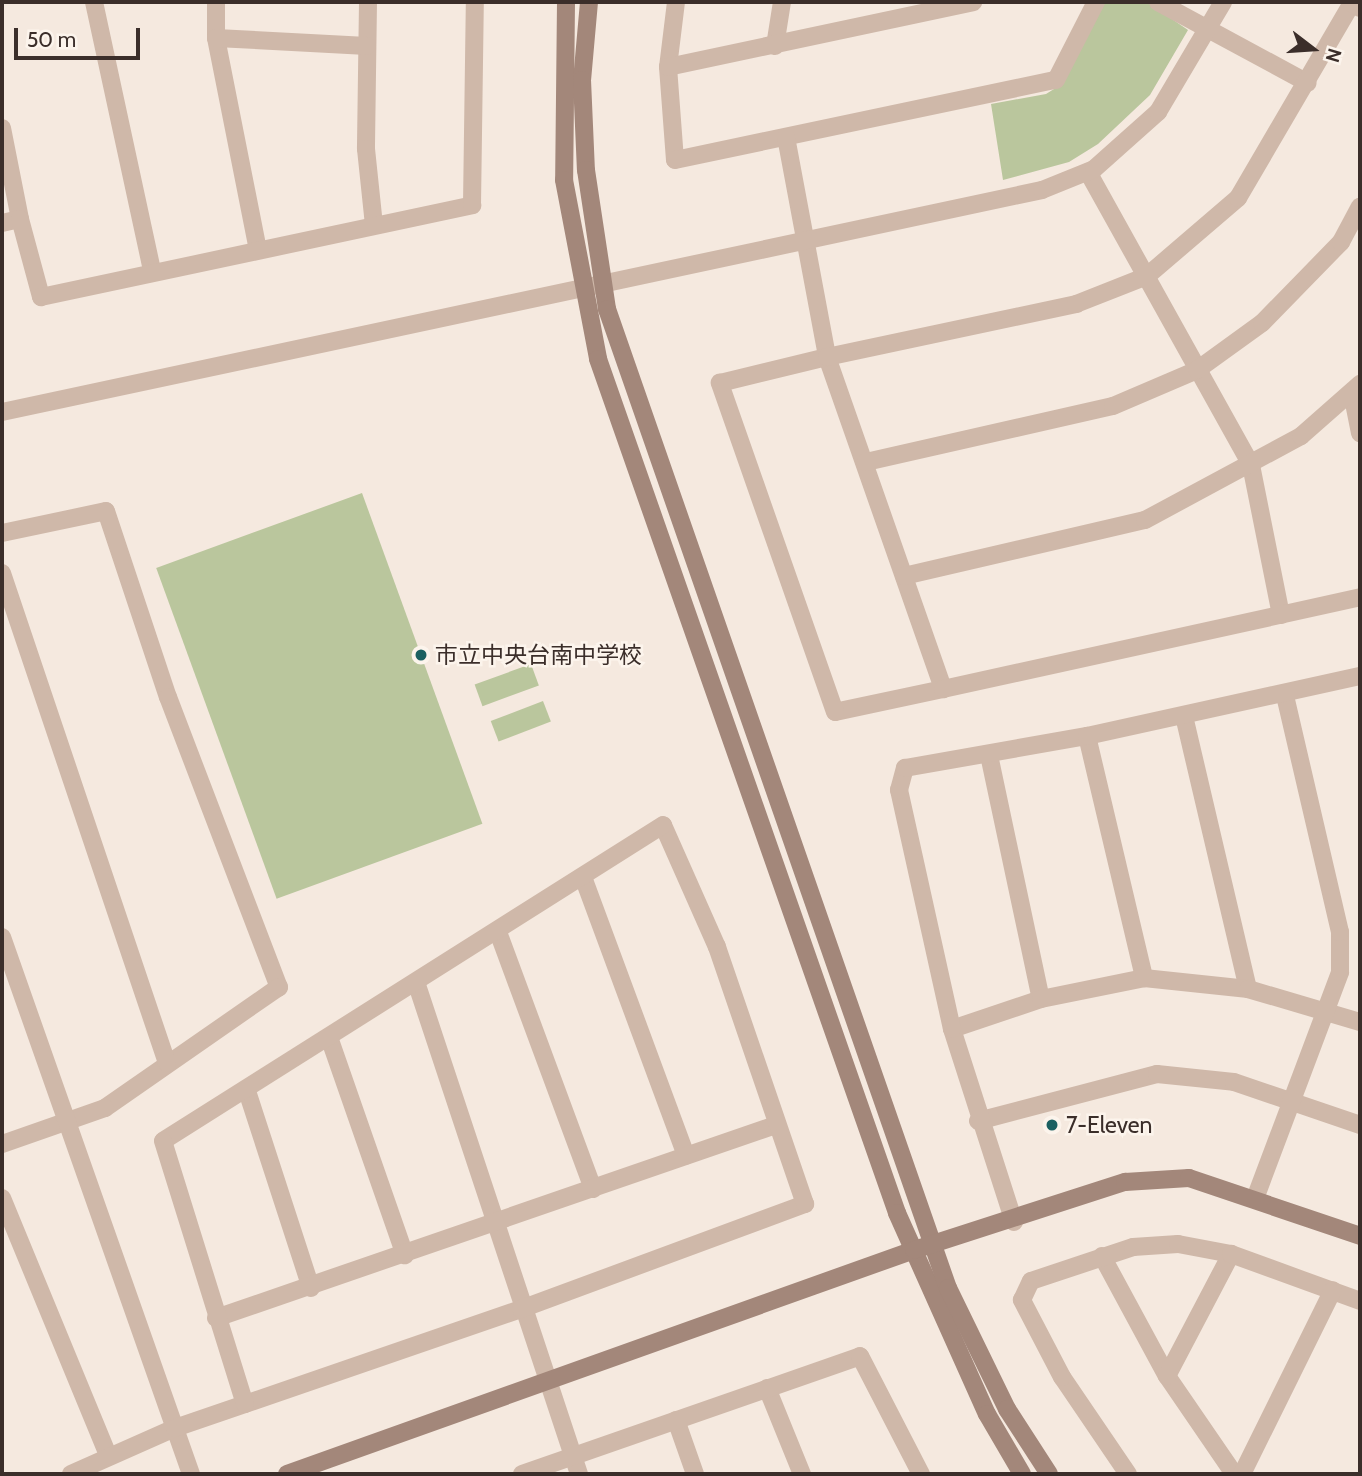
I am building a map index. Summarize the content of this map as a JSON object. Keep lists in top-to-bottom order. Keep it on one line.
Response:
{"places":["市立中央台南中学校","7-Eleven"],"scale_bar":"50 m","north":"right"}
